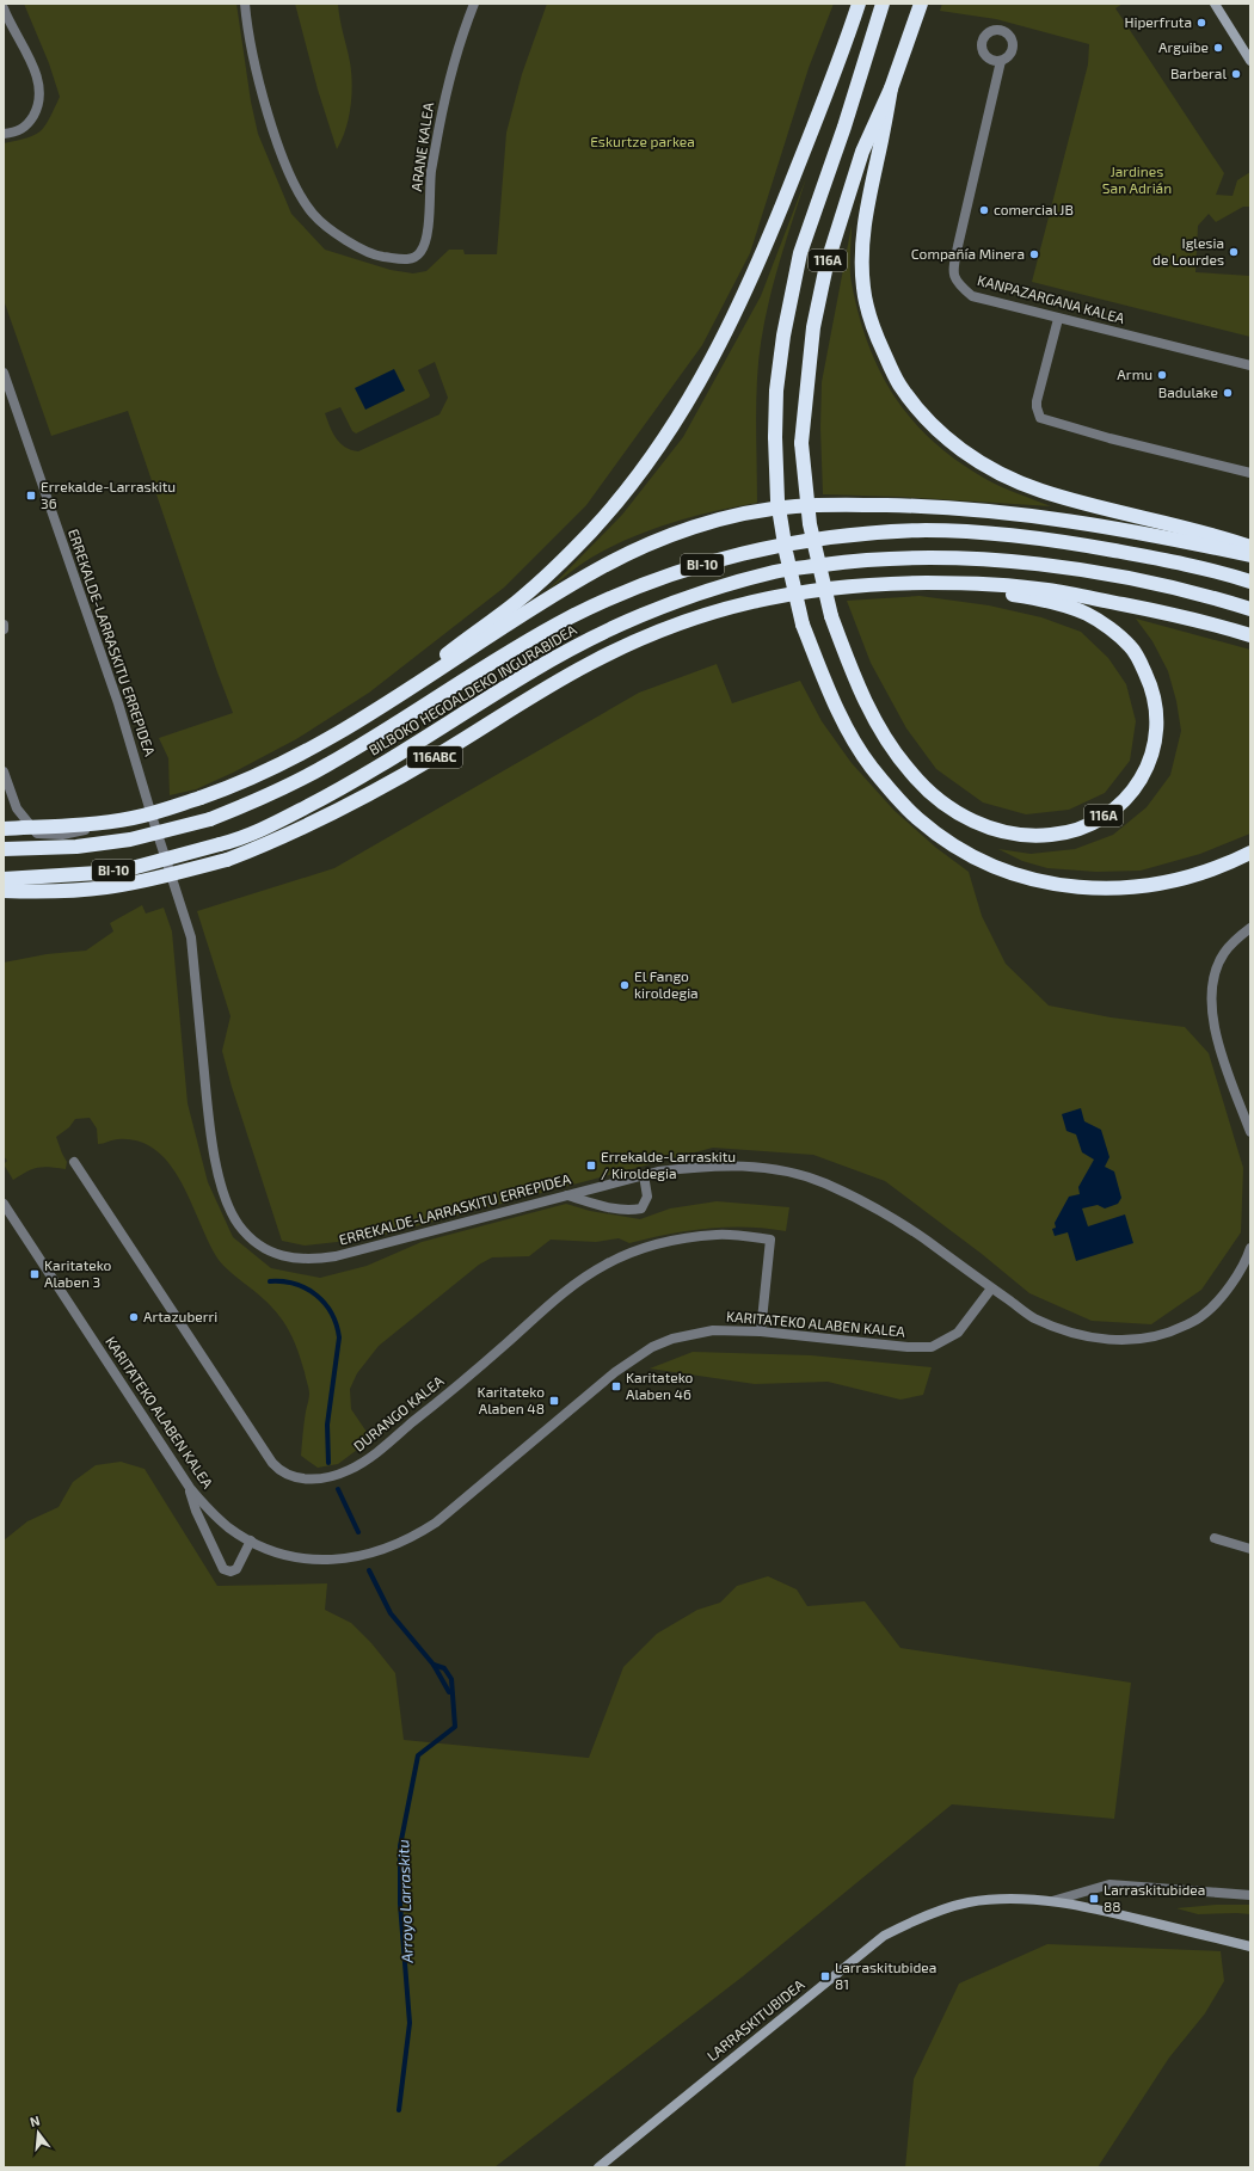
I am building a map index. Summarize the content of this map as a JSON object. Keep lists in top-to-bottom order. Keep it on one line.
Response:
{"streets":{"highway":["116A","BI-10","BILBOKO HEGOALDEKO INGURABIDEA","116ABC"],"street":["ARANE KALEA","KANPAZARGANA KALEA","ERREKALDE-LARRASKITU ERREPIDEA","KARITATEKO ALABEN KALEA","DURANGO KALEA","LARRASKITUBIDEA"]},"crossings":[["116A","116ABC"],["ERREKALDE-LARRASKITU ERREPIDEA","KARITATEKO ALABEN KALEA"],["KARITATEKO ALABEN KALEA","DURANGO KALEA"]],"water":["Arroyo Larraskitu"],"parks":["Eskurtze parkea","Jardines San Adrián"],"places":{"other":["Hiperfruta","Arguibe","Barberal","comercial JB","Iglesia de Lourdes","Compañía Minera","Armu","Badulake","El Fango kiroldegia","Artazuberri"],"transit":["Errekalde-Larraskitu 36","Errekalde-Larraskitu / Kiroldegia","Karitateko Alaben 3","Karitateko Alaben 46","Karitateko Alaben 48","Larraskitubidea 88","Larraskitubidea 81"]},"north":"top"}
